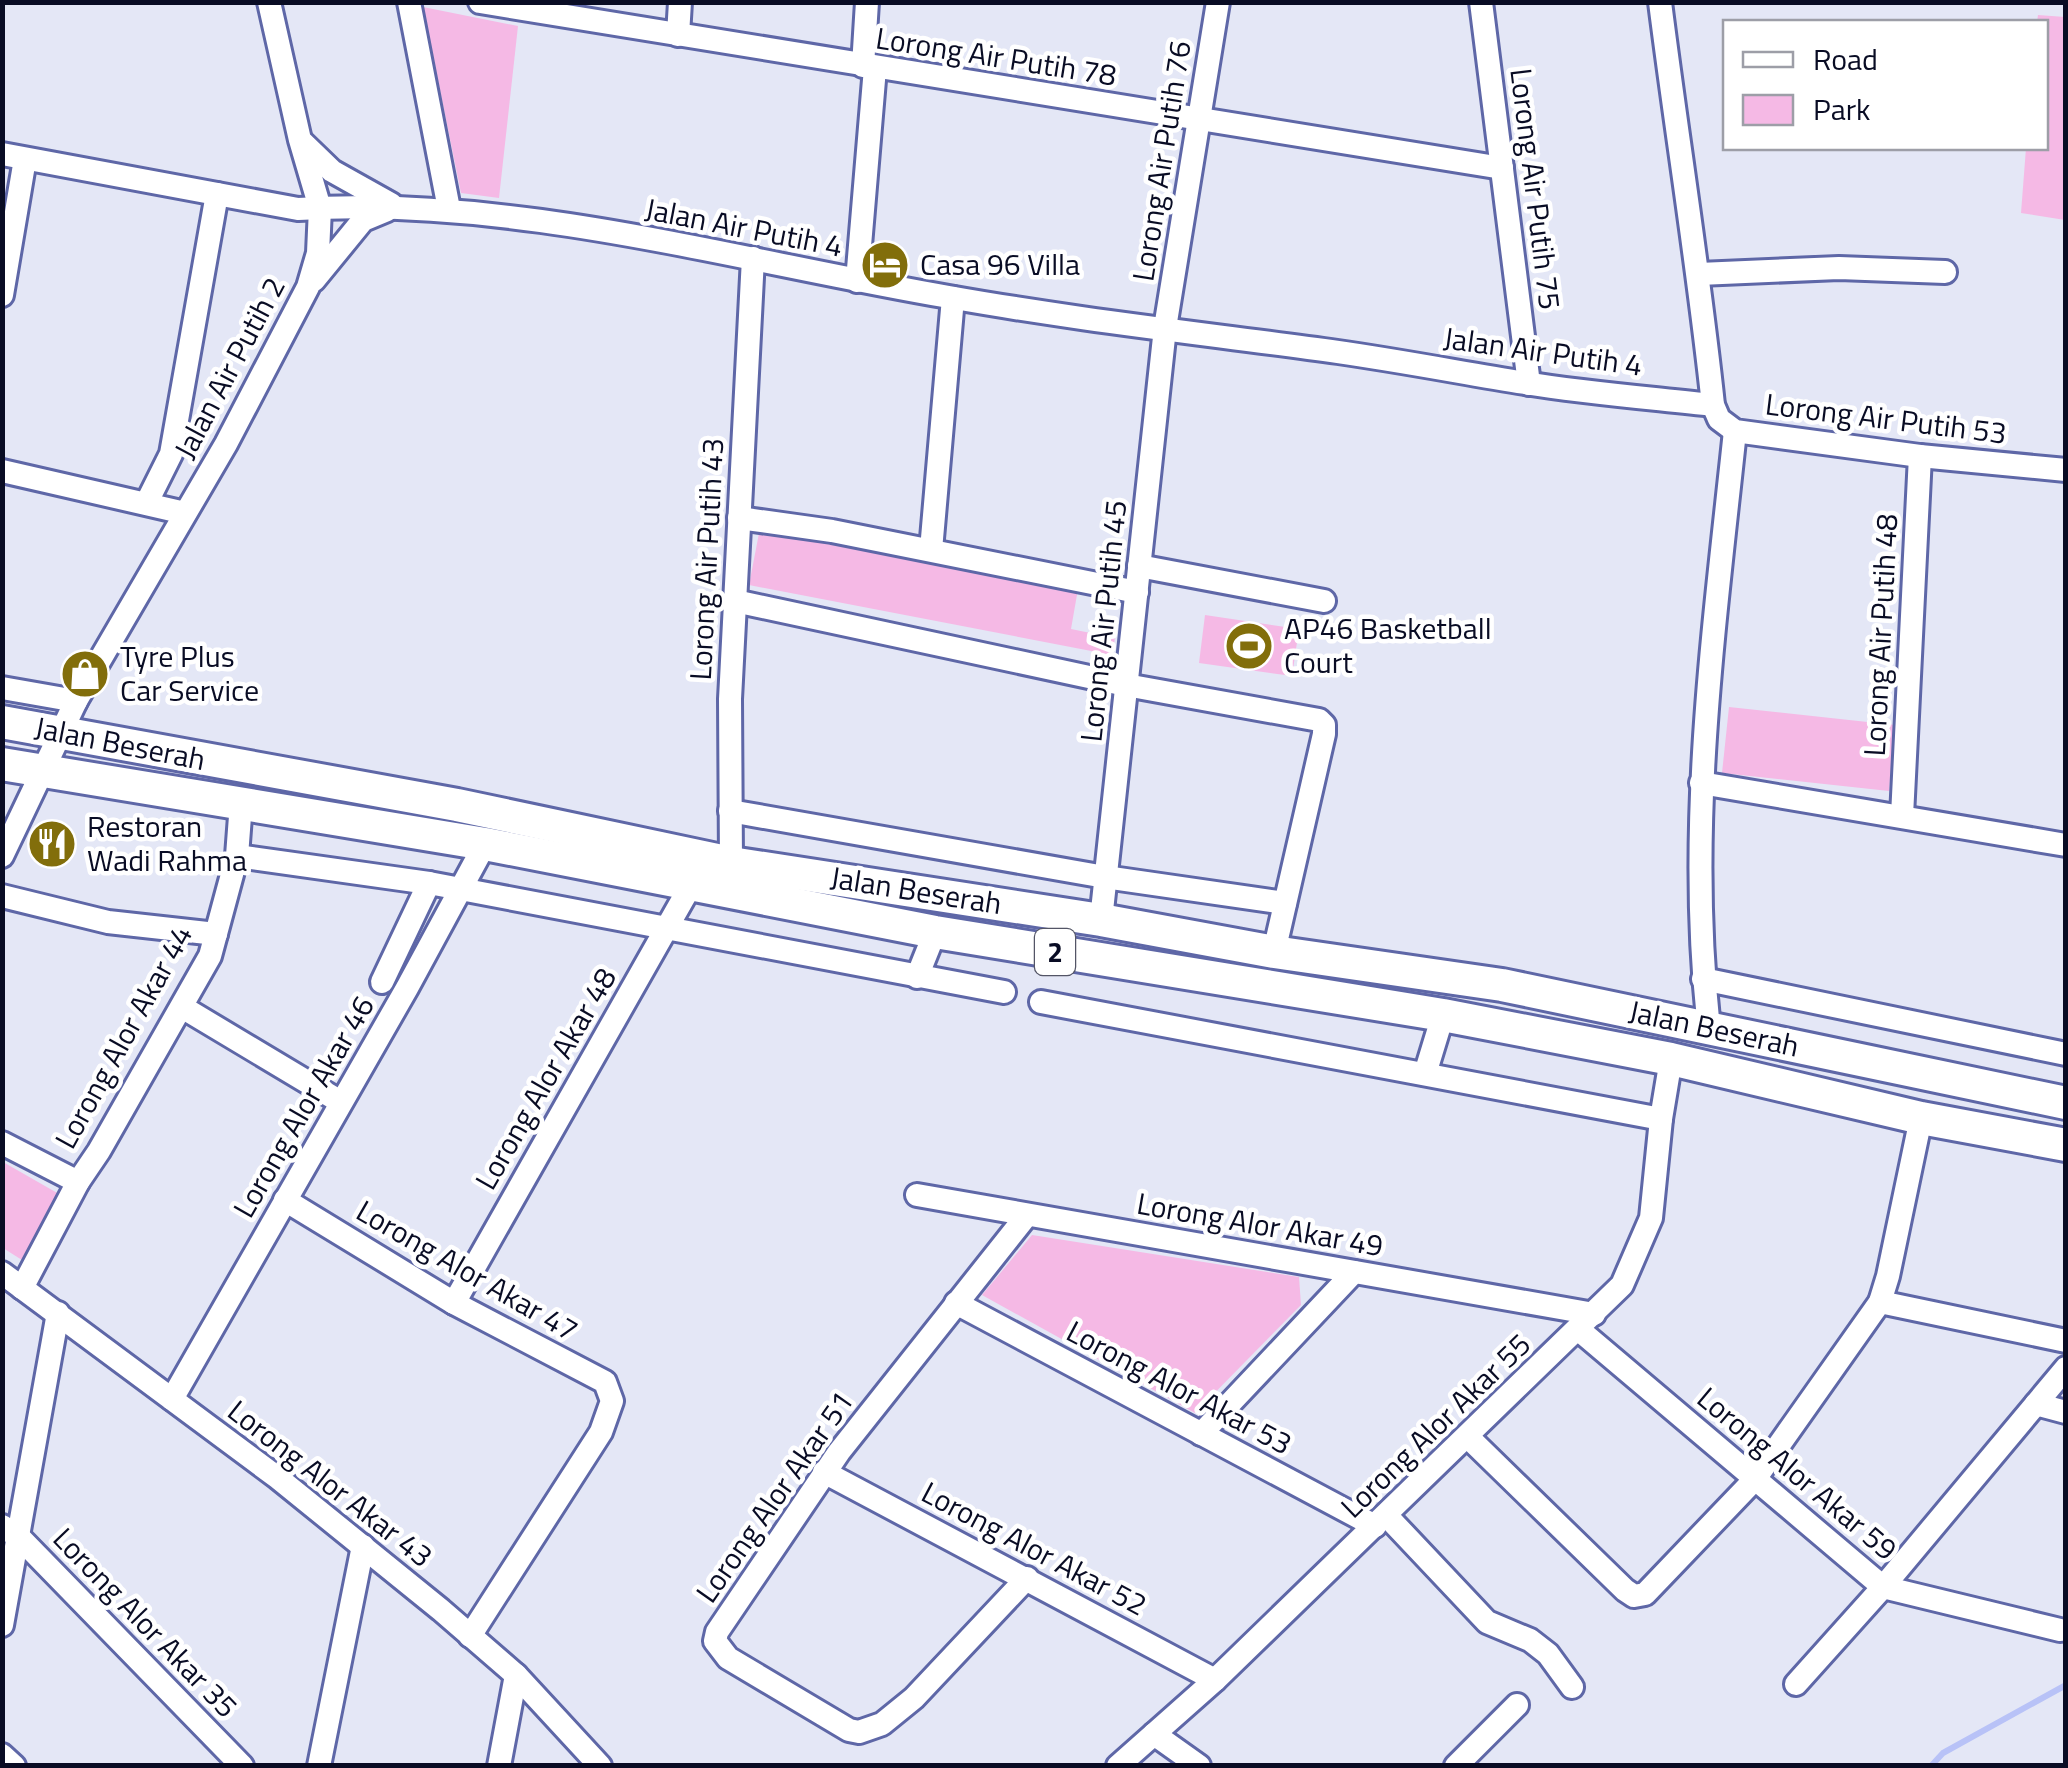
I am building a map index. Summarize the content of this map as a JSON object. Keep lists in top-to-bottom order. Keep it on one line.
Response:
{"streets":{"highway":["Jalan Beserah","2"],"street":["Lorong Air Putih 78","Lorong Air Putih 76","Lorong Air Putih 75","Jalan Air Putih 4","Jalan Air Putih 2","Lorong Air Putih 53","Lorong Air Putih 43","Lorong Air Putih 45","Lorong Air Putih 48","Lorong Alor Akar 44","Lorong Alor Akar 48","Lorong Alor Akar 46","Lorong Alor Akar 49","Lorong Alor Akar 47","Lorong Alor Akar 53","Lorong Alor Akar 55","Lorong Alor Akar 59","Lorong Alor Akar 43","Lorong Alor Akar 51","Lorong Alor Akar 52","Lorong Alor Akar 35"]},"crossings":[["Lorong Air Putih 78","Lorong Air Putih 76"],["Lorong Air Putih 78","Lorong Air Putih 75"],["Lorong Air Putih 76","Jalan Air Putih 4"],["Lorong Air Putih 76","Lorong Air Putih 45"],["Lorong Air Putih 75","Jalan Air Putih 4"],["Jalan Air Putih 4","Jalan Air Putih 2"],["Jalan Air Putih 4","Lorong Air Putih 53"],["Jalan Air Putih 4","Lorong Air Putih 43"],["Jalan Air Putih 4","Lorong Air Putih 45"],["Jalan Air Putih 2","Jalan Beserah"],["Lorong Air Putih 53","Lorong Air Putih 48"],["Lorong Air Putih 43","Jalan Beserah"],["Lorong Air Putih 45","Jalan Beserah"],["Jalan Beserah","Lorong Alor Akar 44"],["Jalan Beserah","Lorong Alor Akar 48"],["Jalan Beserah","Lorong Alor Akar 46"],["Jalan Beserah","Lorong Alor Akar 55"],["Lorong Alor Akar 44","Lorong Alor Akar 43"],["Lorong Alor Akar 48","Lorong Alor Akar 47"],["Lorong Alor Akar 46","Lorong Alor Akar 47"],["Lorong Alor Akar 46","Lorong Alor Akar 43"],["Lorong Alor Akar 49","Lorong Alor Akar 55"],["Lorong Alor Akar 49","Lorong Alor Akar 59"],["Lorong Alor Akar 49","Lorong Alor Akar 51"],["Lorong Alor Akar 47","Lorong Alor Akar 43"],["Lorong Alor Akar 53","Lorong Alor Akar 55"],["Lorong Alor Akar 53","Lorong Alor Akar 51"],["Lorong Alor Akar 55","Lorong Alor Akar 59"],["Lorong Alor Akar 55","Lorong Alor Akar 52"],["Lorong Alor Akar 51","Lorong Alor Akar 52"]],"places":{"hotel":["Casa 96 Villa"],"sports":["AP46 Basketball Court"],"shop":["Tyre Plus Car Service"],"restaurant":["Restoran Wadi Rahma"]},"legend":["Road","Park"]}
